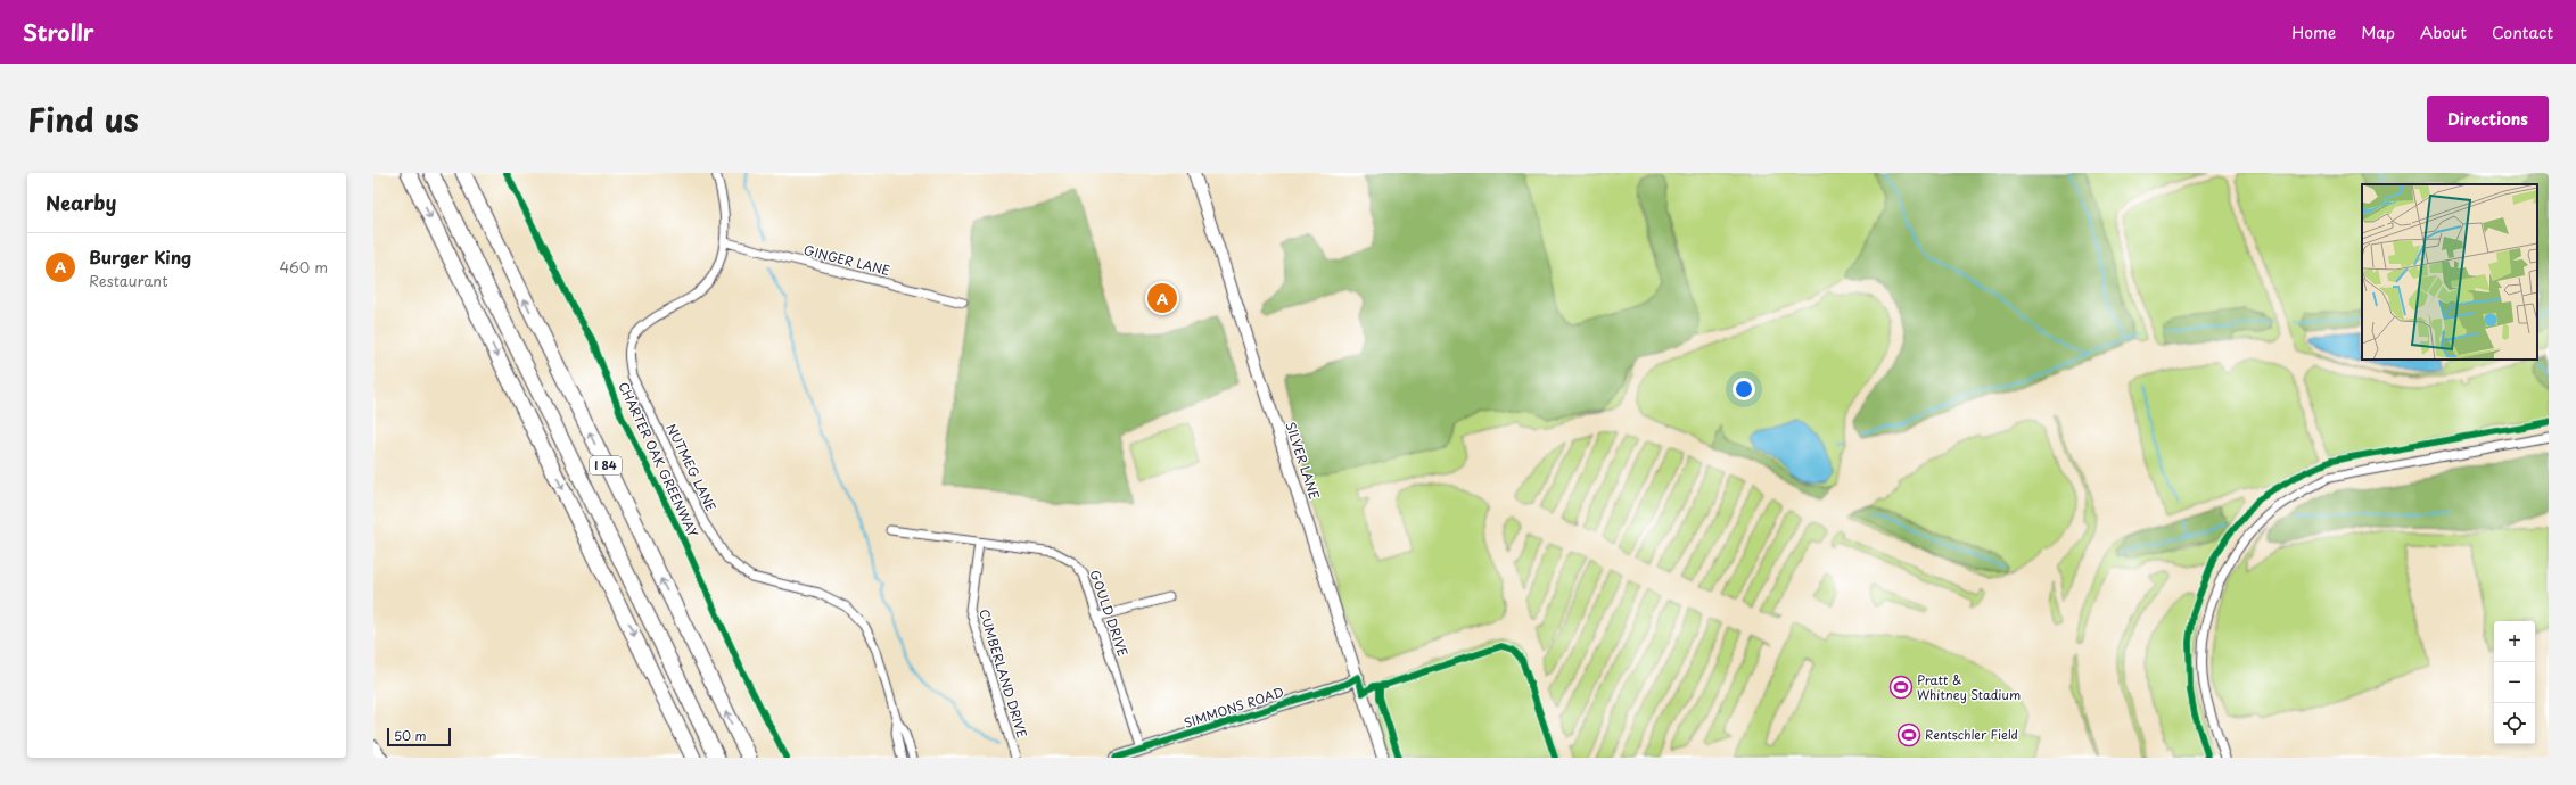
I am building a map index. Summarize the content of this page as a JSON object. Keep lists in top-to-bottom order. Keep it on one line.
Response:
{"streets":{"highway":["I 84"],"main road":["SILVER LANE","SIMMONS ROAD"],"street":["GINGER LANE","NUTMEG LANE","GOULD DRIVE","CUMBERLAND DRIVE"],"cycle path":["CHARTER OAK GREENWAY"]},"crossings":[["GINGER LANE","NUTMEG LANE"],["SILVER LANE","SIMMONS ROAD"],["GOULD DRIVE","CUMBERLAND DRIVE"],["GOULD DRIVE","SIMMONS ROAD"]],"places":{"sports":["Pratt & Whitney Stadium","Rentschler Field"]},"scale_bar":"50 m","page":{"header":"Strollr","nav":["Home","Map","About","Contact"],"title":"Find us","buttons":"Directions","heading":"Nearby","list":[{"mark":"A","name":"Burger King","note":"Restaurant","value":"460 m"}],"pins":"A","map_buttons":["+","−"],"scale":"50 m"}}
